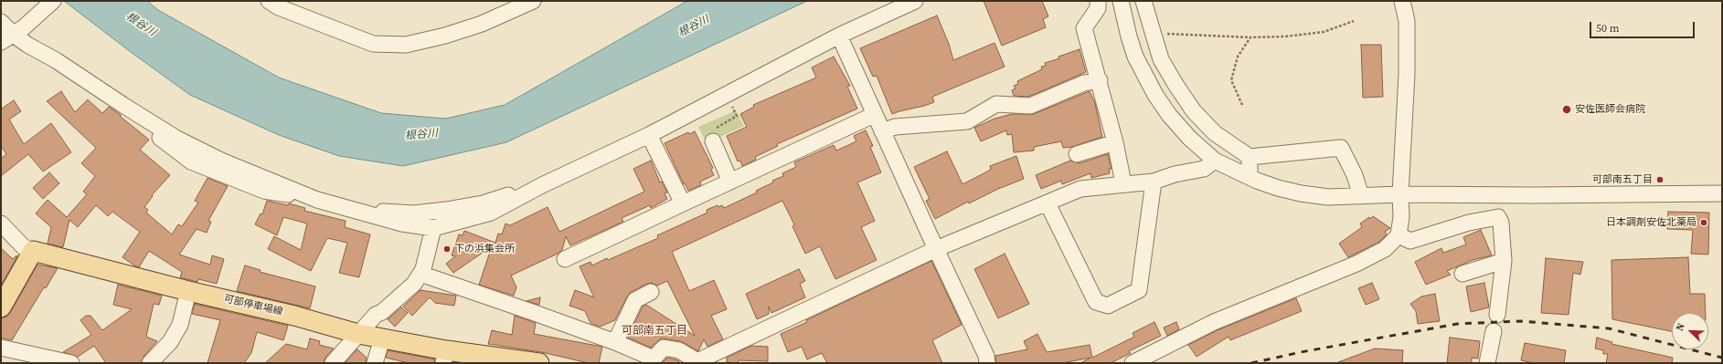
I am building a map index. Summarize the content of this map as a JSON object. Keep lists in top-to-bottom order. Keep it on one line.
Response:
{"streets":{"main road":["可部停車場線"]},"districts":["可部南五丁目"],"water":["根谷川"],"places":["安佐医師会病院","可部南五丁目","日本調剤安佐北薬局","下の浜集会所"],"scale_bar":"50 m","north":"top left"}
